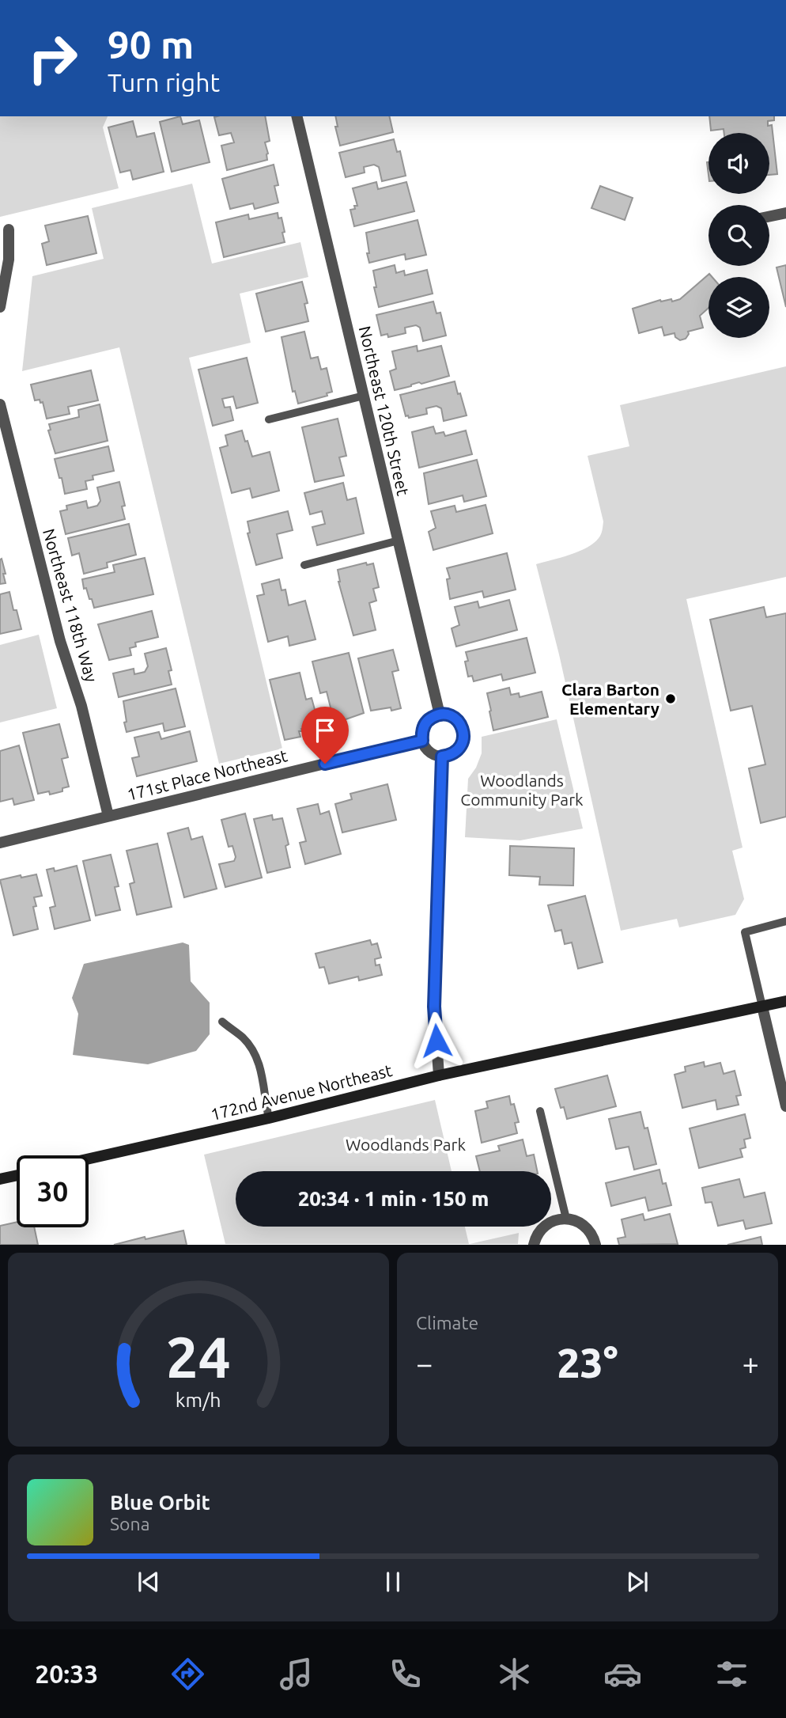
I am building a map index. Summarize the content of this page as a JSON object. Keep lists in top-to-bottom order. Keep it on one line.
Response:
{"streets":{"street":["Northeast 120th Street","Northeast 118th Way","171st Place Northeast","172nd Avenue Northeast"]},"crossings":[["Northeast 120th Street","171st Place Northeast"],["Northeast 118th Way","171st Place Northeast"]],"parks":["Woodlands Community Park","Woodlands Park"],"places":["Clara Barton Elementary"],"page":{"turn":["90 m","Turn right"],"limit":"30","trip":"20:34 · 1 min · 150 m","tile":"Climate","heat":["−","23°","+"],"song":["Blue Orbit","Sona"],"tabs":"20:33","gauge":["24","km/h"]}}
